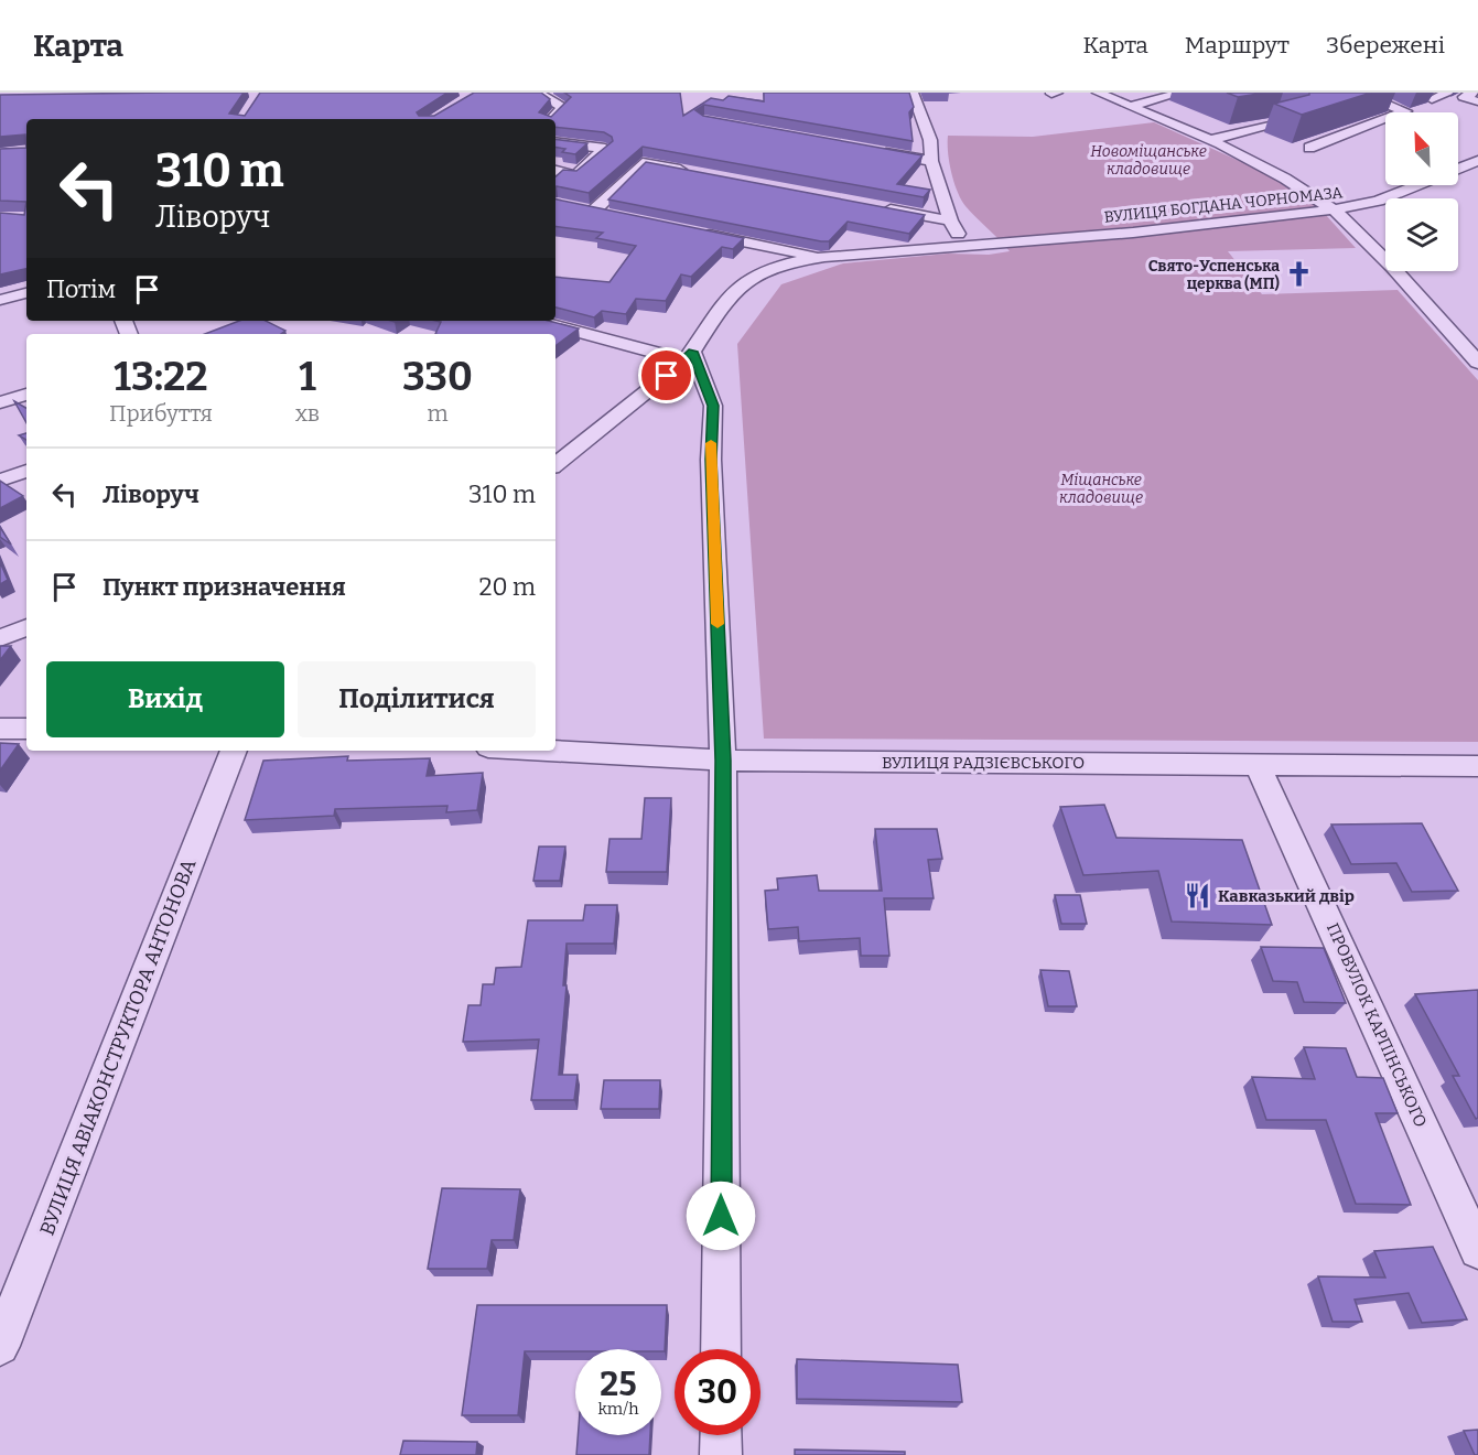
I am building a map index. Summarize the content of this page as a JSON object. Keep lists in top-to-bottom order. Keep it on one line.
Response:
{"streets":{"street":["ВУЛИЦЯ БОГДАНА ЧОРНОМАЗА","ВУЛИЦЯ РАДЗІЄВСЬКОГО","ПРОВУЛОК КАРПІНСЬКОГО","ВУЛИЦЯ АВІАКОНСТРУКТОРА АНТОНОВА"]},"crossings":[["ВУЛИЦЯ РАДЗІЄВСЬКОГО","ПРОВУЛОК КАРПІНСЬКОГО"]],"parks":["Новоміщанське кладовище","Міщанське кладовище"],"places":{"church":["Свято-Успенська церква (МП)"],"restaurant":["Кавказький двір"]},"north":"top left","page":{"header":"Карта","nav":["Карта","Маршрут","Збережені"],"turn":["310 m","Ліворуч"],"then":"Потім","eta":["13:22","Прибуття","1","хв","330","m"],"list":[{"name":"Ліворуч","value":"310 m"},{"name":"Пункт призначення","value":"20 m"}],"buttons":["Вихід","Поділитися"],"speed":"25 km/h","limit":"30"}}
